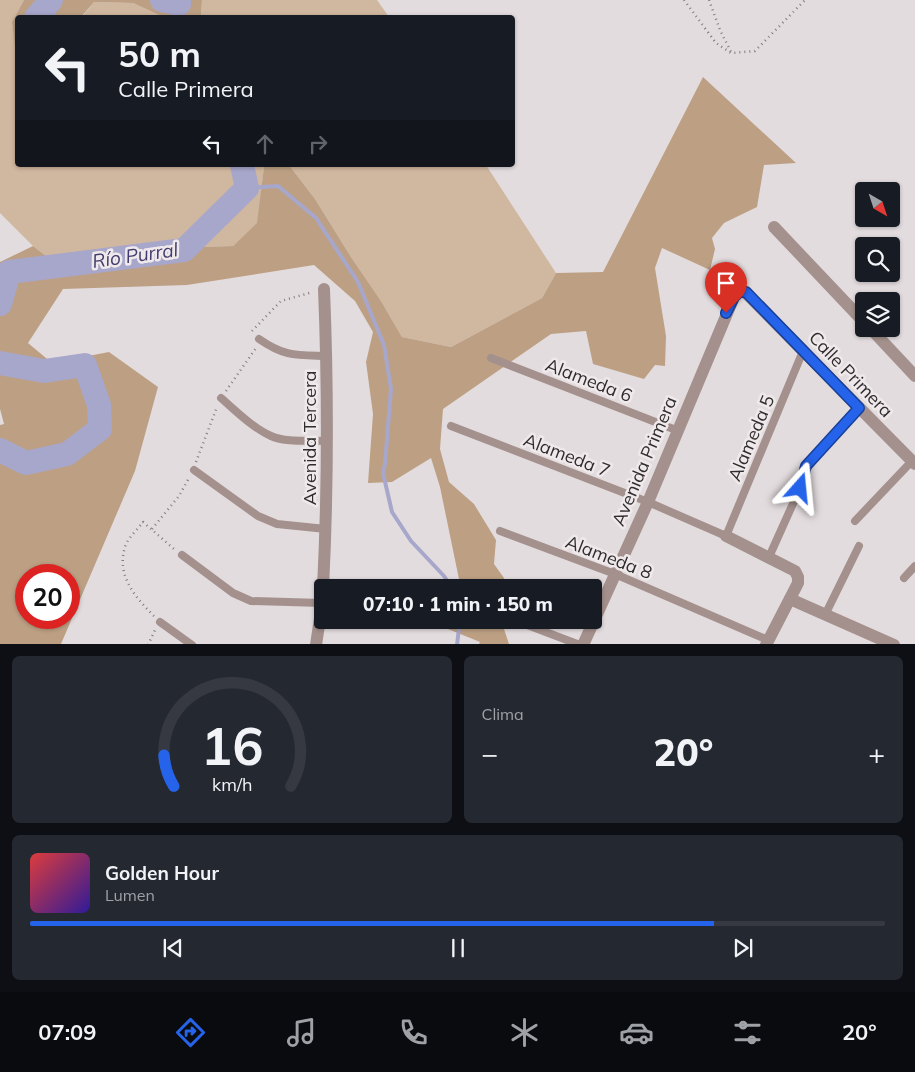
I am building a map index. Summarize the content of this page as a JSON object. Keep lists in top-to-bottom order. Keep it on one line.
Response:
{"streets":{"street":["Calle Primera","Avenida Tercera","Avenida Primera"],"lane":["Alameda 6","Alameda 5","Alameda 7","Alameda 8"]},"crossings":[["Calle Primera","Alameda 5"],["Calle Primera","Avenida Primera"],["Alameda 6","Avenida Primera"],["Alameda 5","Alameda 7"],["Alameda 7","Avenida Primera"],["Avenida Primera","Alameda 8"]],"water":["Río Purral"],"north":"bottom right","page":{"turn":["50 m","Calle Primera"],"limit":"20","trip":"07:10 · 1 min · 150 m","tile":"Clima","heat":["−","20°","+"],"song":["Golden Hour","Lumen"],"tabs":["07:09","20°"],"gauge":["16","km/h"]}}
